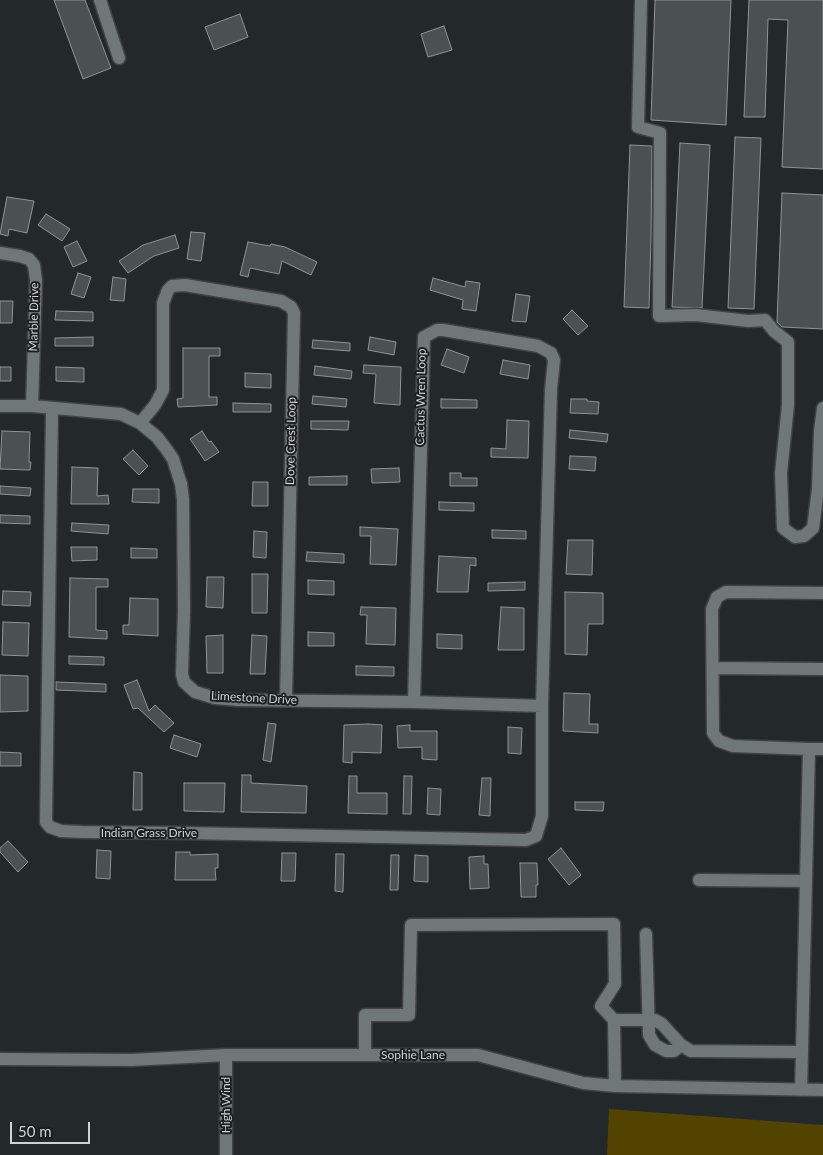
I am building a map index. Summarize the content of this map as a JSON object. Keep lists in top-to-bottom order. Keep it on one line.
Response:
{"streets":{"street":["Marble Drive","Cactus Wren Loop","Dove Crest Loop","Limestone Drive","Indian Grass Drive","Sophie Lane","High Wind"]},"crossings":[["Marble Drive","Limestone Drive"],["Cactus Wren Loop","Limestone Drive"],["Cactus Wren Loop","Indian Grass Drive"],["Dove Crest Loop","Limestone Drive"],["Limestone Drive","Indian Grass Drive"],["Sophie Lane","High Wind"]],"scale_bar":"50 m"}
